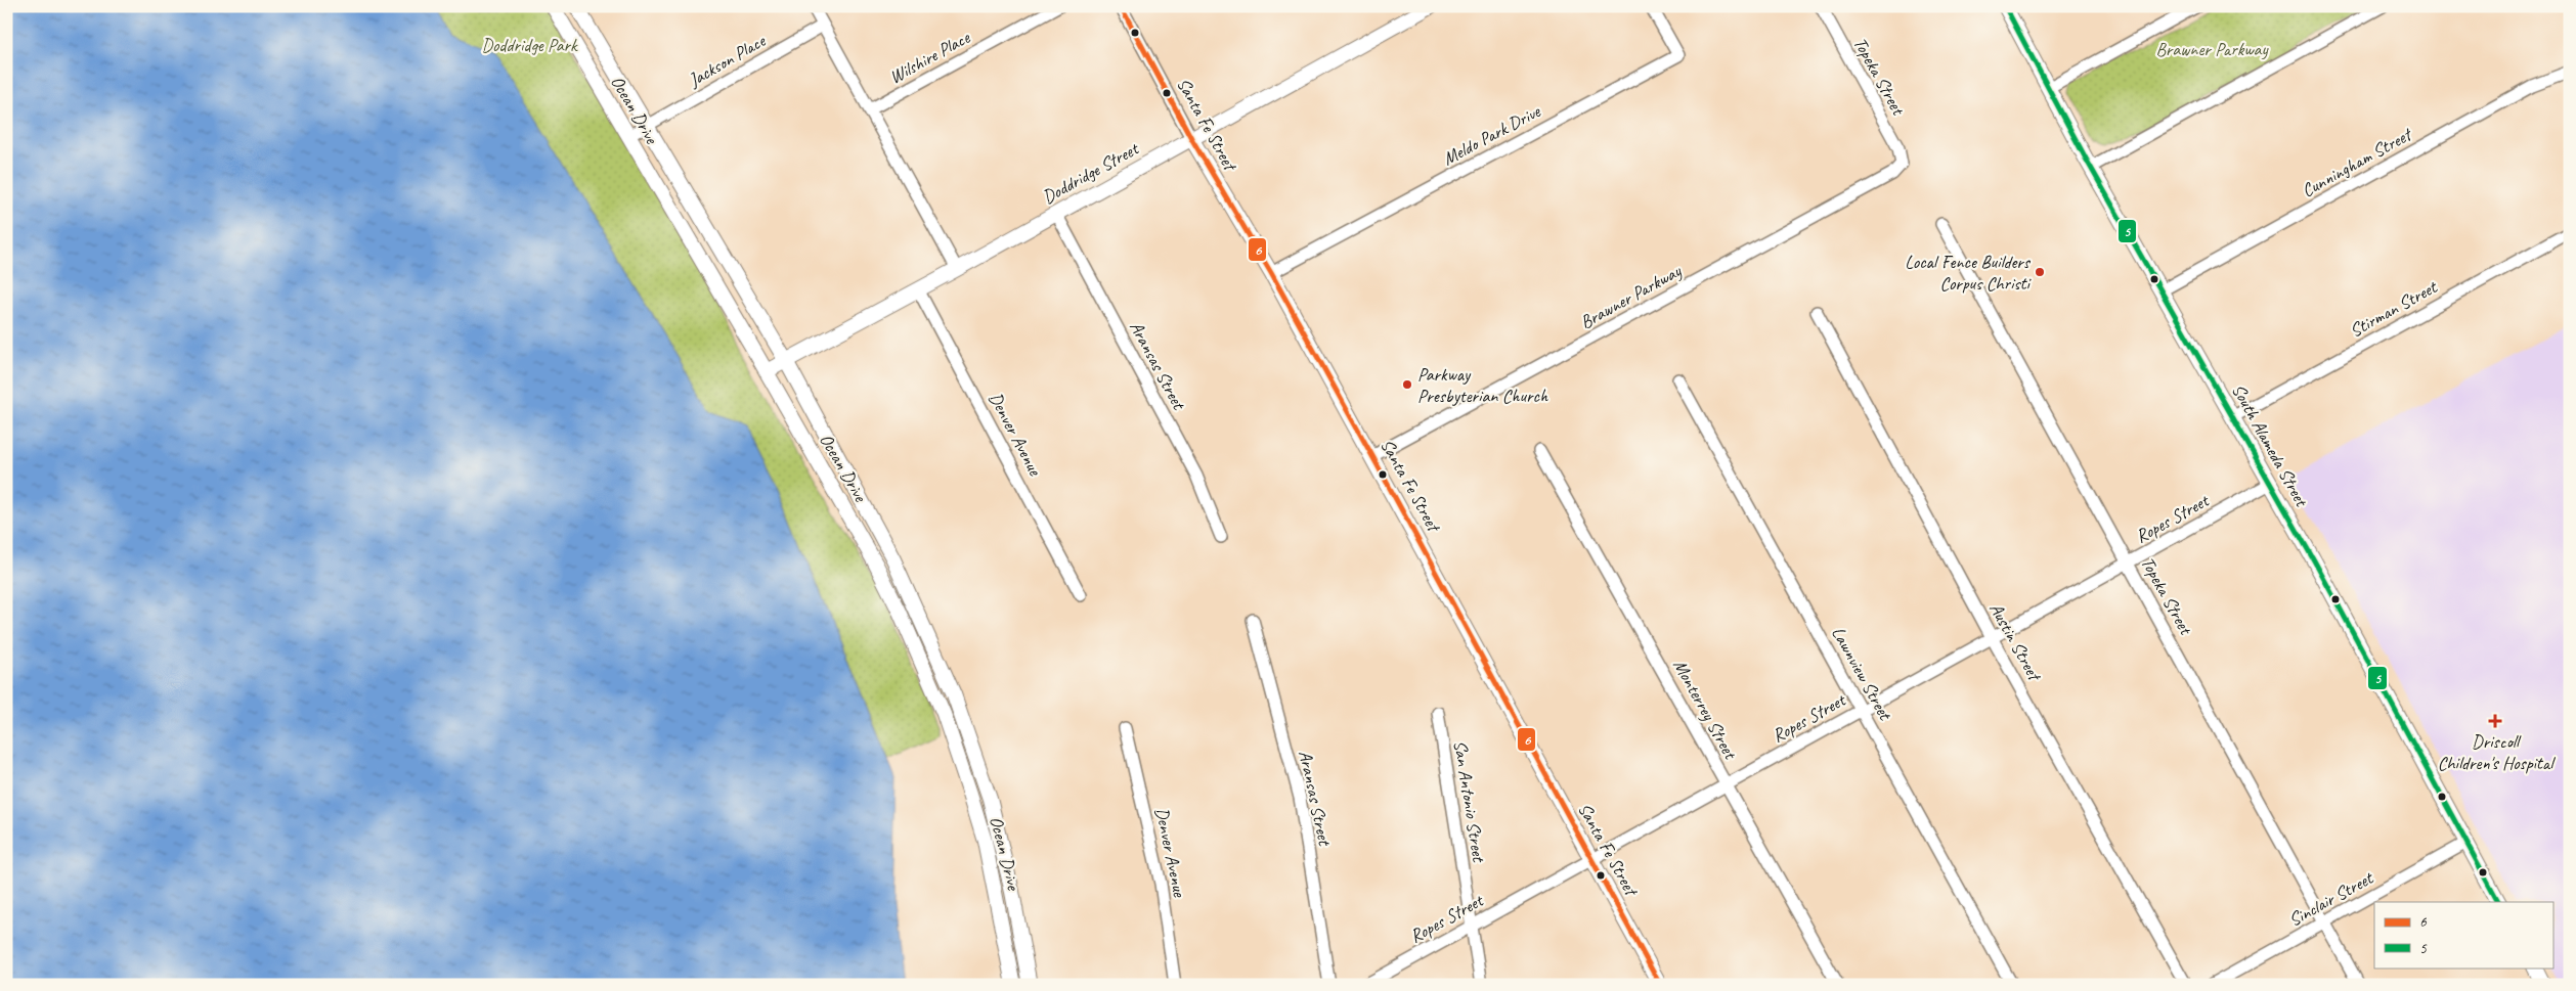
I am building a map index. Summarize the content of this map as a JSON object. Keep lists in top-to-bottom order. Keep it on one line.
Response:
{"streets":{"main road":["Ocean Drive","Santa Fe Street","Doddridge Street","South Alameda Street"],"street":["Wilshire Place","Jackson Place","Topeka Street","Meldo Park Drive","Cunningham Street","Brawner Parkway","Stirman Street","Aransas Street","Denver Avenue","Ropes Street","Austin Street","Lawnview Street","Monterrey Street","San Antonio Street","Sinclair Street"]},"crossings":[["Jackson Place","Ocean Drive"],["Topeka Street","Brawner Parkway"],["Topeka Street","Ropes Street"],["Topeka Street","Sinclair Street"],["Ocean Drive","Doddridge Street"],["Santa Fe Street","Meldo Park Drive"],["Santa Fe Street","Doddridge Street"],["Santa Fe Street","Brawner Parkway"],["Santa Fe Street","Ropes Street"],["Cunningham Street","South Alameda Street"],["Doddridge Street","Aransas Street"],["Doddridge Street","Denver Avenue"],["Stirman Street","South Alameda Street"],["South Alameda Street","Ropes Street"],["South Alameda Street","Sinclair Street"],["Ropes Street","Austin Street"],["Ropes Street","Lawnview Street"],["Ropes Street","Monterrey Street"],["Ropes Street","San Antonio Street"]],"parks":["Doddridge Park","Brawner Parkway"],"places":{"other":["Local Fence Builders Corpus Christi","Parkway Presbyterian Church"],"health":["Driscoll Children's Hospital"]},"lines":["transit line 6","transit line 5"],"legend":["6","5"]}
